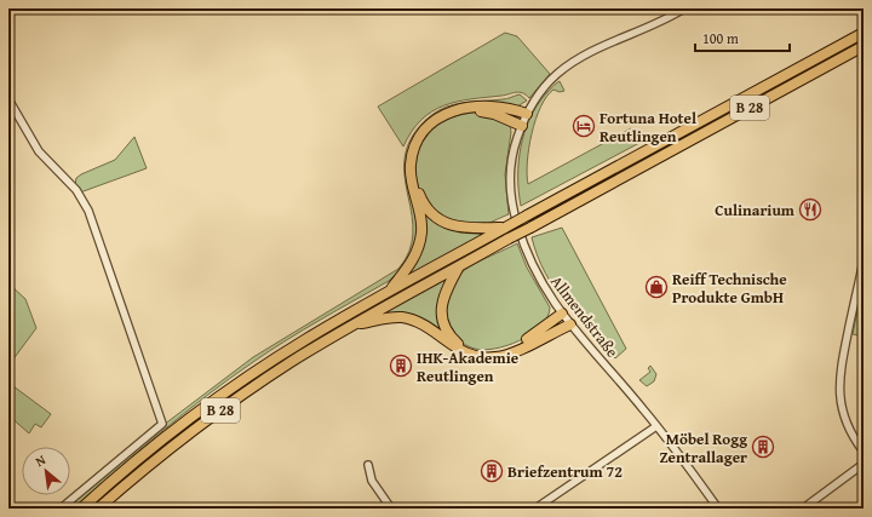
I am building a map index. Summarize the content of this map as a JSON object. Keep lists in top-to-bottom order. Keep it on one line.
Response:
{"streets":{"highway":["B 28"],"street":["Allmendstraße"]},"places":{"hotel":["Fortuna Hotel Reutlingen"],"restaurant":["Culinarium"],"shop":["Reiff Technische Produkte GmbH"],"building":["IHK-Akademie Reutlingen","Möbel Rogg Zentrallager","Briefzentrum 72"]},"scale_bar":"100 m","north":"top left"}
